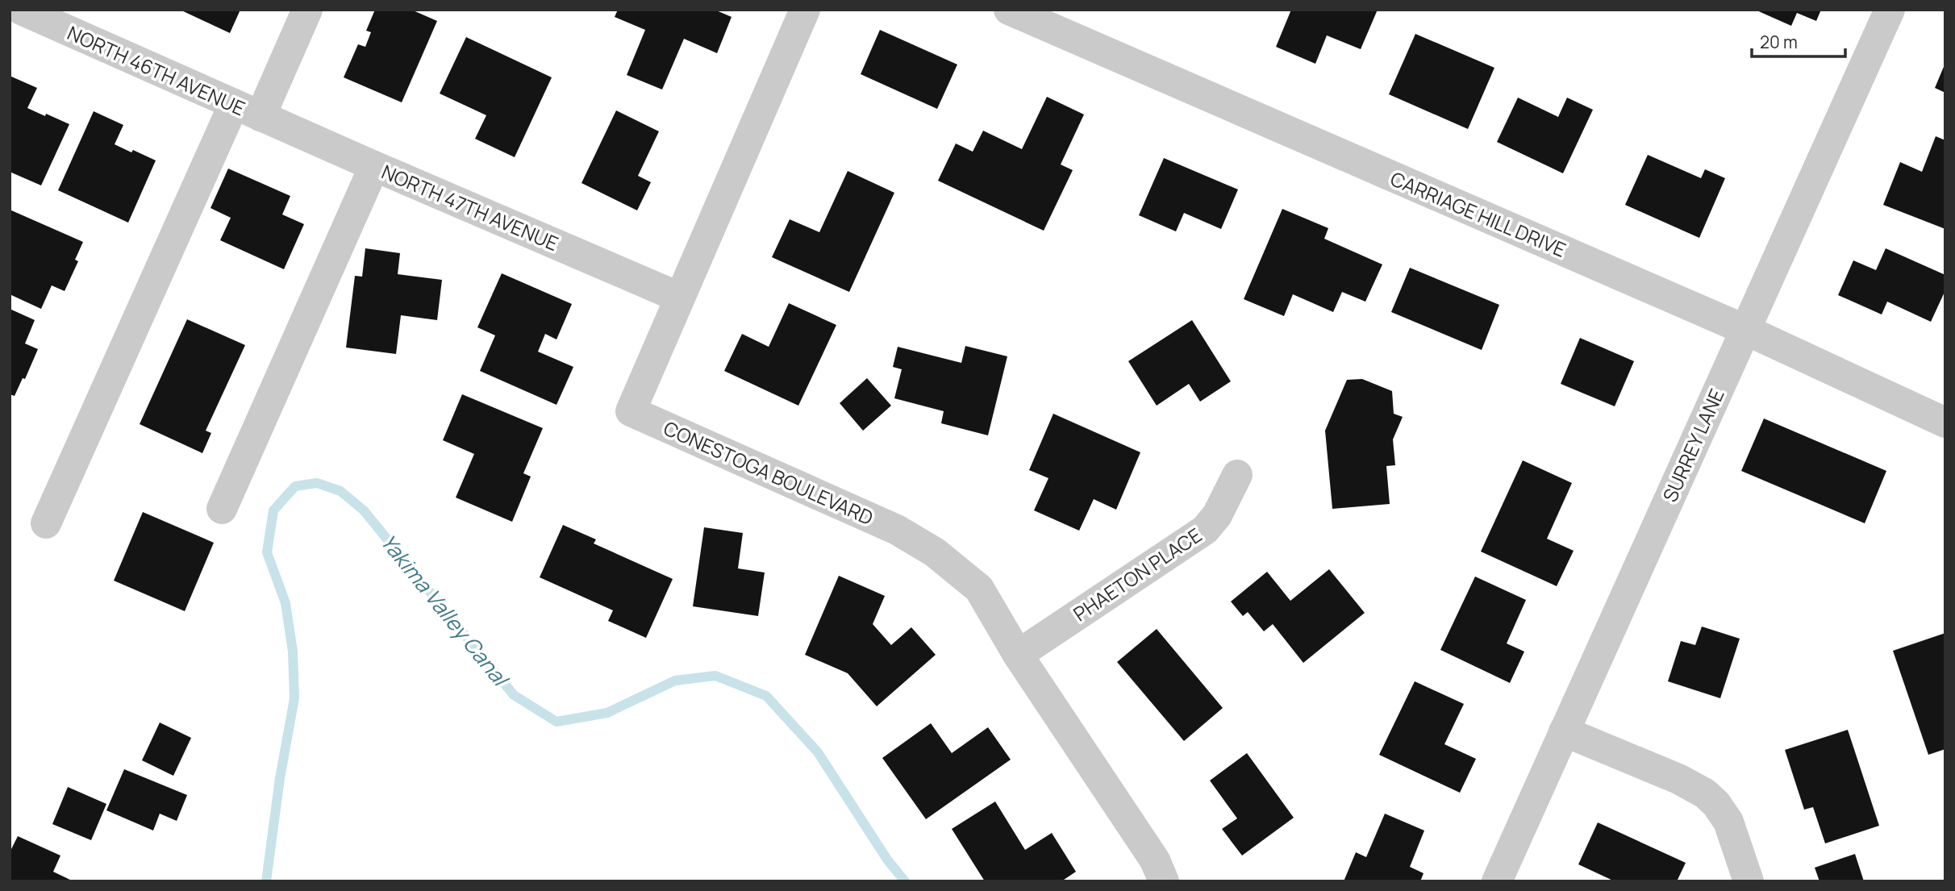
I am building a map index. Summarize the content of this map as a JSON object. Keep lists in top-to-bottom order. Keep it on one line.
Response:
{"streets":{"street":["NORTH 46TH AVENUE","NORTH 47TH AVENUE","CARRIAGE HILL DRIVE","SURREY LANE","CONESTOGA BOULEVARD","PHAETON PLACE"]},"crossings":[["NORTH 46TH AVENUE","NORTH 47TH AVENUE"],["NORTH 47TH AVENUE","CONESTOGA BOULEVARD"],["CARRIAGE HILL DRIVE","SURREY LANE"],["CONESTOGA BOULEVARD","PHAETON PLACE"]],"water":["Yakima Valley Canal"],"scale_bar":"20 m"}
